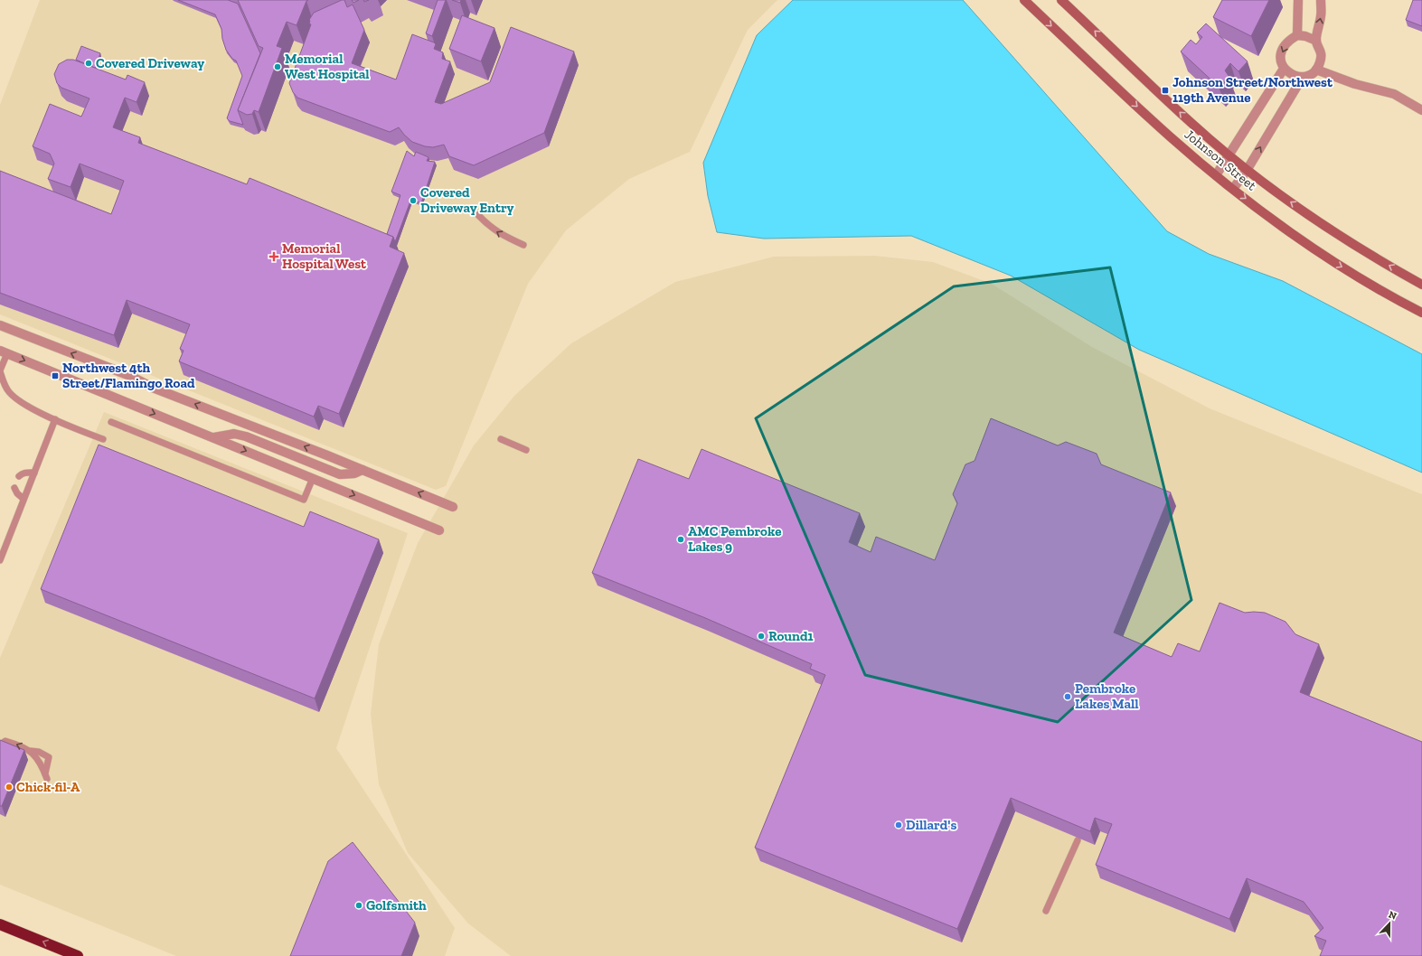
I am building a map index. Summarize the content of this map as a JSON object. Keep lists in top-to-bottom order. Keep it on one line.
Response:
{"streets":{"street":["Johnson Street"]},"places":{"other":["Covered Driveway","Memorial West Hospital","Covered Driveway Entry","AMC Pembroke Lakes 9","Round1","Pembroke Lakes Mall","Chick-fil-A","Dillard's","Golfsmith"],"transit":["Johnson Street/Northwest 119th Avenue","Northwest 4th Street/Flamingo Road"],"health":["Memorial Hospital West"]},"north":"top"}
